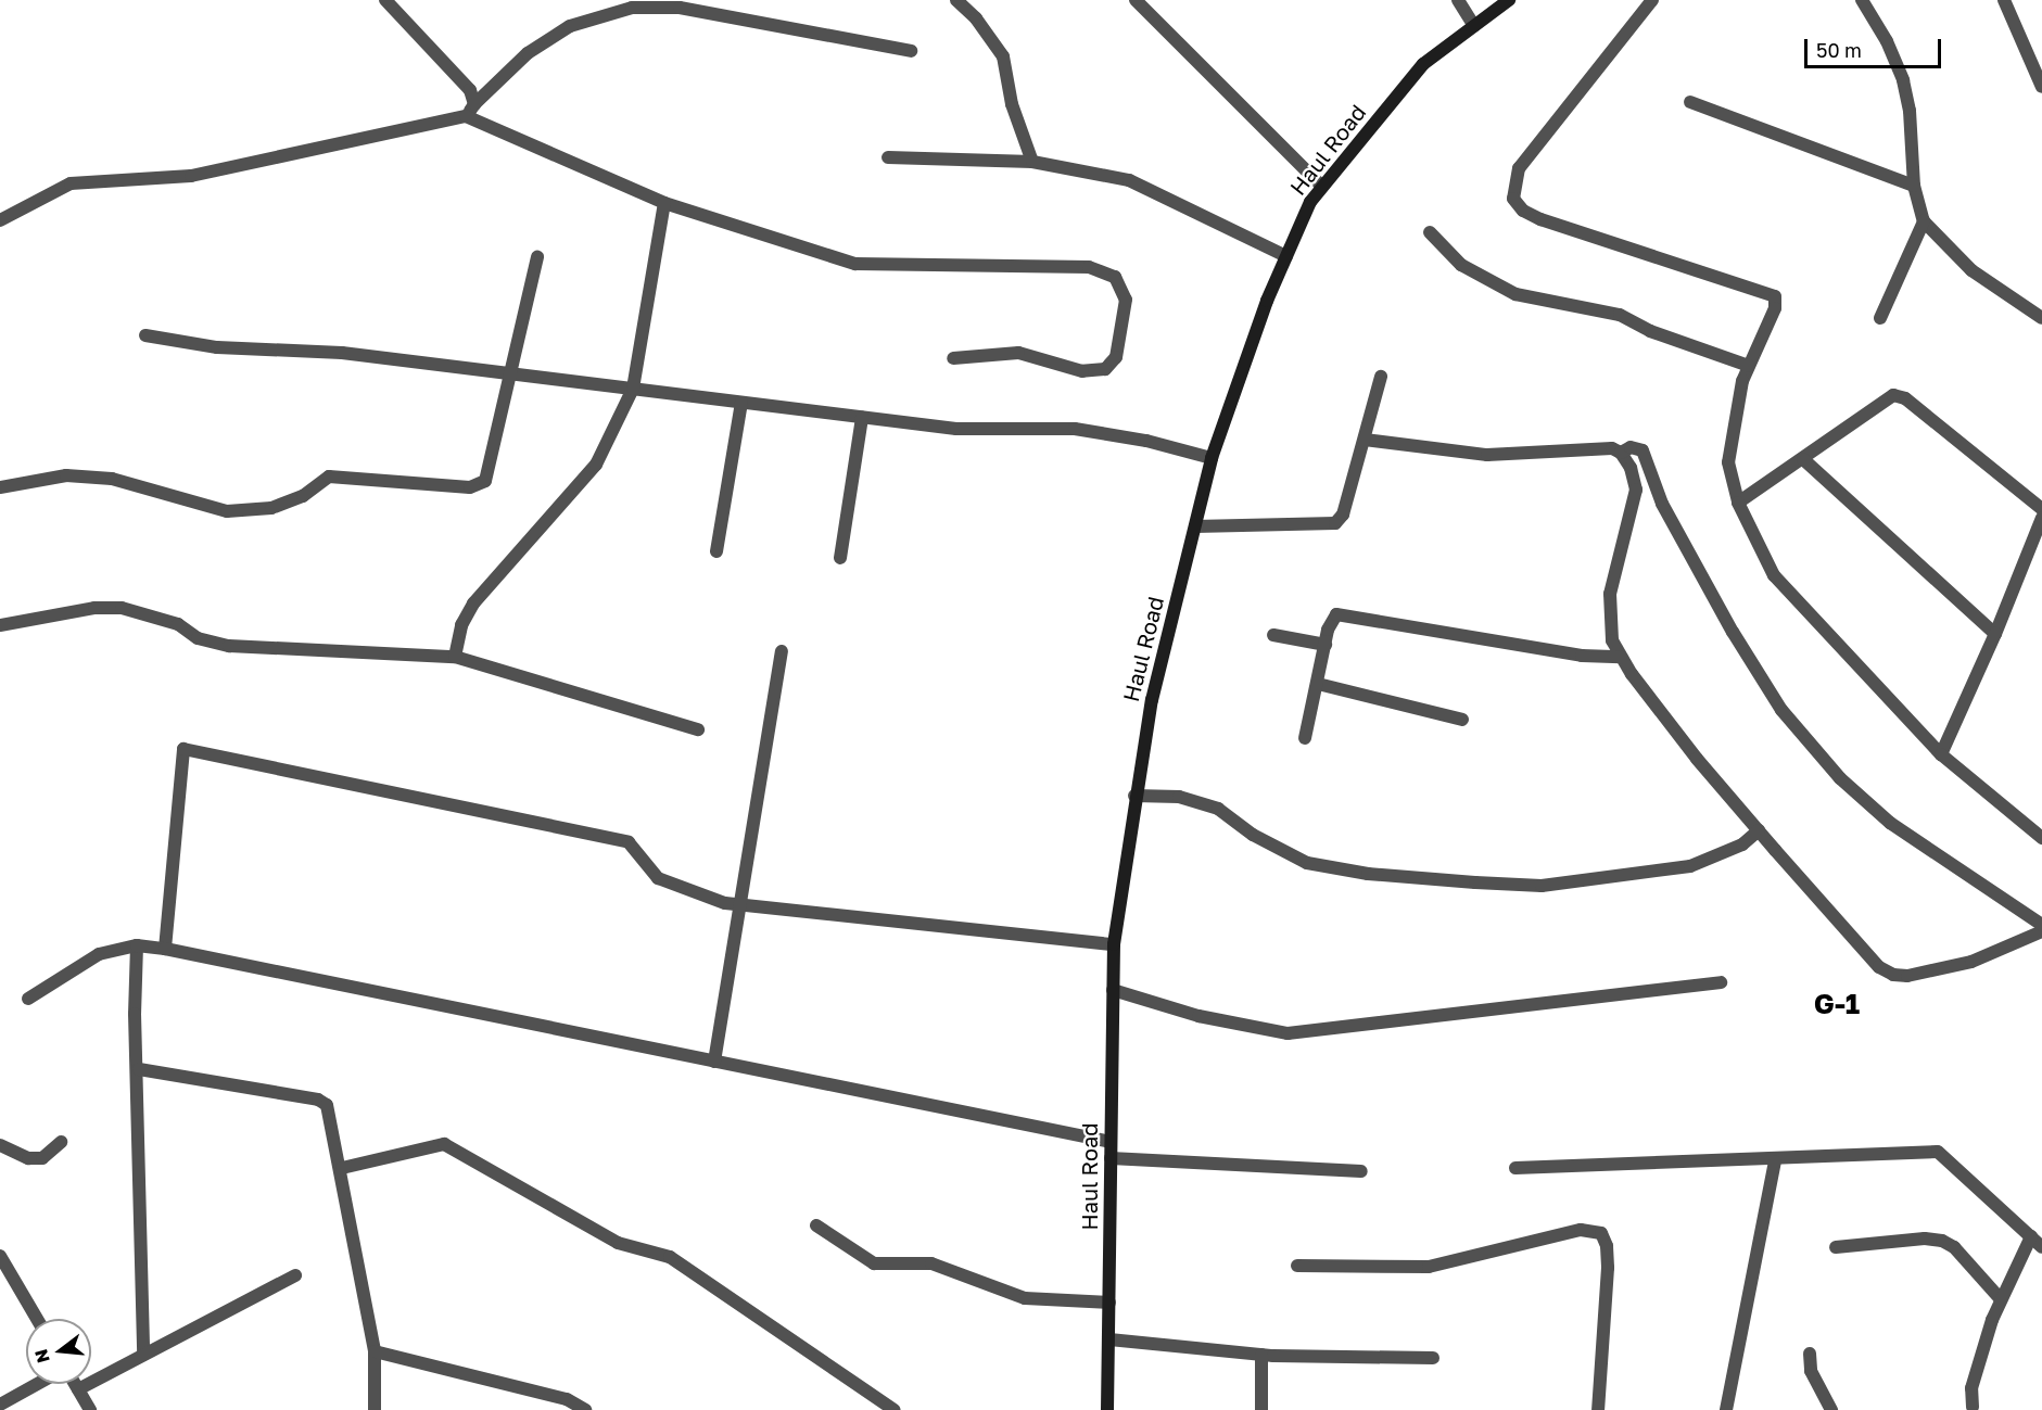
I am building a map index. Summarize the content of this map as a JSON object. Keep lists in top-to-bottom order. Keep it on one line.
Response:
{"streets":{"main road":["Haul Road"]},"districts":["G-1"],"scale_bar":"50 m","north":"left"}
